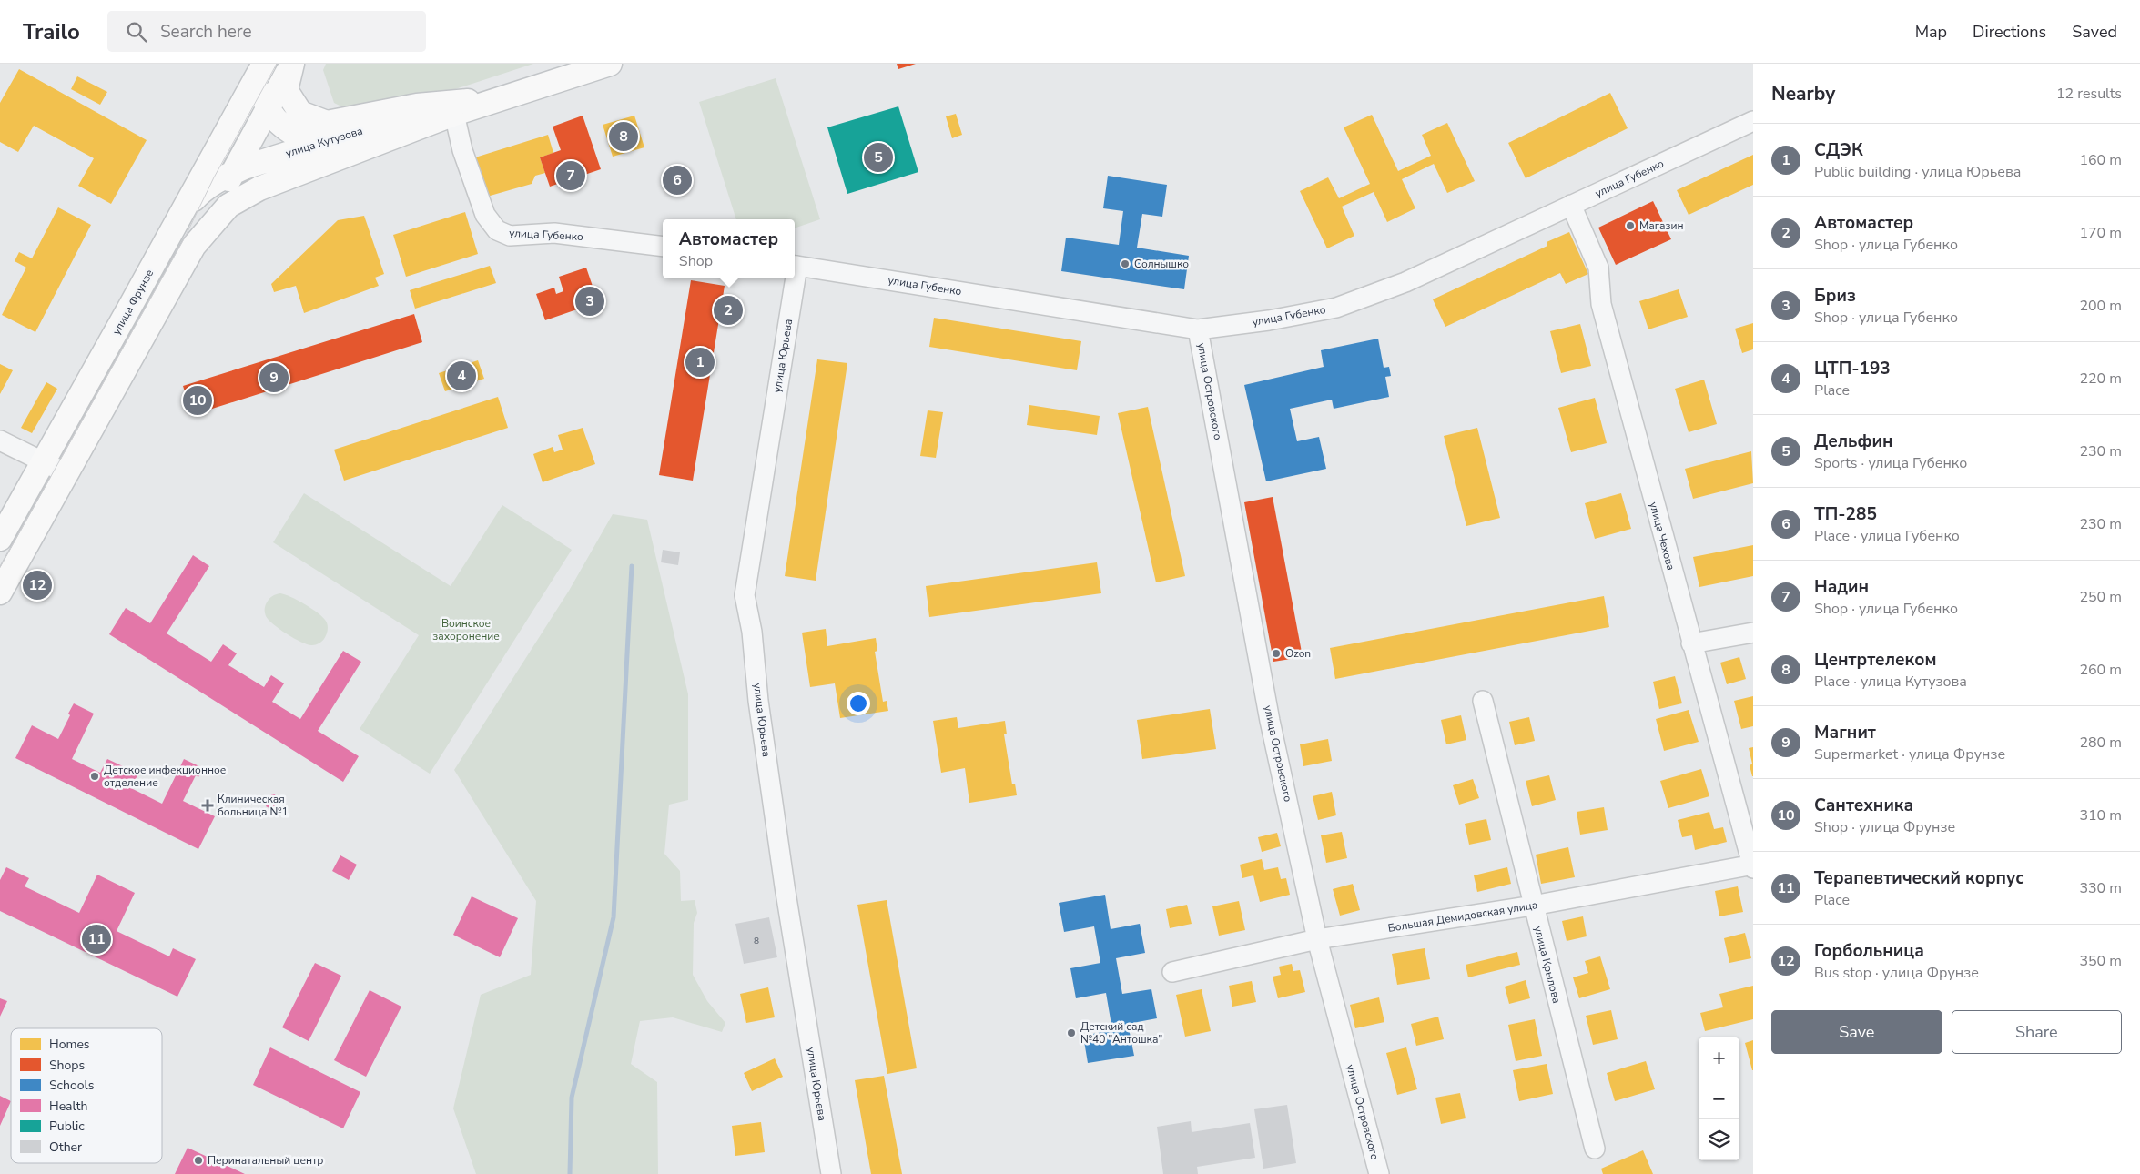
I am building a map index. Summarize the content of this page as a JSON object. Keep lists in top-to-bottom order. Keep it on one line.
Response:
{"streets":{"main road":["улица Кутузова","улица Фрунзе"],"street":["улица Губенко","улица Юрьева","улица Островского","улица Чехова","Большая Демидовская улица","улица Крылова"]},"crossings":[["улица Кутузова","улица Губенко"],["улица Кутузова","улица Фрунзе"],["улица Губенко","улица Островского"],["улица Губенко","улица Чехова"],["улица Островского","Большая Демидовская улица"],["улица Чехова","Большая Демидовская улица"],["Большая Демидовская улица","улица Крылова"]],"parks":["Воинское захоронение"],"places":{"other":["Магазин","Солнышко","Ozon","Детское инфекционное отделение","Детский сад №40 \"Антошка\"","Перинатальный центр"],"health":["Клиническая больница №1"]},"house_numbers":["8"],"legend":["Homes","Shops","Schools","Health","Public","Other"],"page":{"header":"Trailo","search":"Search here","nav":["Map","Directions","Saved"],"heading":["Nearby","12 results"],"pins":["8","5","7","6","3","2","1","4","9","10","12","11"],"list":[{"mark":"1","name":"СДЭК","note":"Public building · улица Юрьева","value":"160 m"},{"mark":"2","name":"Автомастер","note":"Shop · улица Губенко","value":"170 m"},{"mark":"3","name":"Бриз","note":"Shop · улица Губенко","value":"200 m"},{"mark":"4","name":"ЦТП-193","note":"Place","value":"220 m"},{"mark":"5","name":"Дельфин","note":"Sports · улица Губенко","value":"230 m"},{"mark":"6","name":"ТП-285","note":"Place · улица Губенко","value":"230 m"},{"mark":"7","name":"Надин","note":"Shop · улица Губенко","value":"250 m"},{"mark":"8","name":"Центртелеком","note":"Place · улица Кутузова","value":"260 m"},{"mark":"9","name":"Магнит","note":"Supermarket · улица Фрунзе","value":"280 m"},{"mark":"10","name":"Сантехника","note":"Shop · улица Фрунзе","value":"310 m"},{"mark":"11","name":"Терапевтический корпус","note":"Place","value":"330 m"},{"mark":"12","name":"Горбольница","note":"Bus stop · улица Фрунзе","value":"350 m"}],"popup":["Автомастер","Shop"],"buttons":["Save","Share"],"map_buttons":["+","−"]}}
